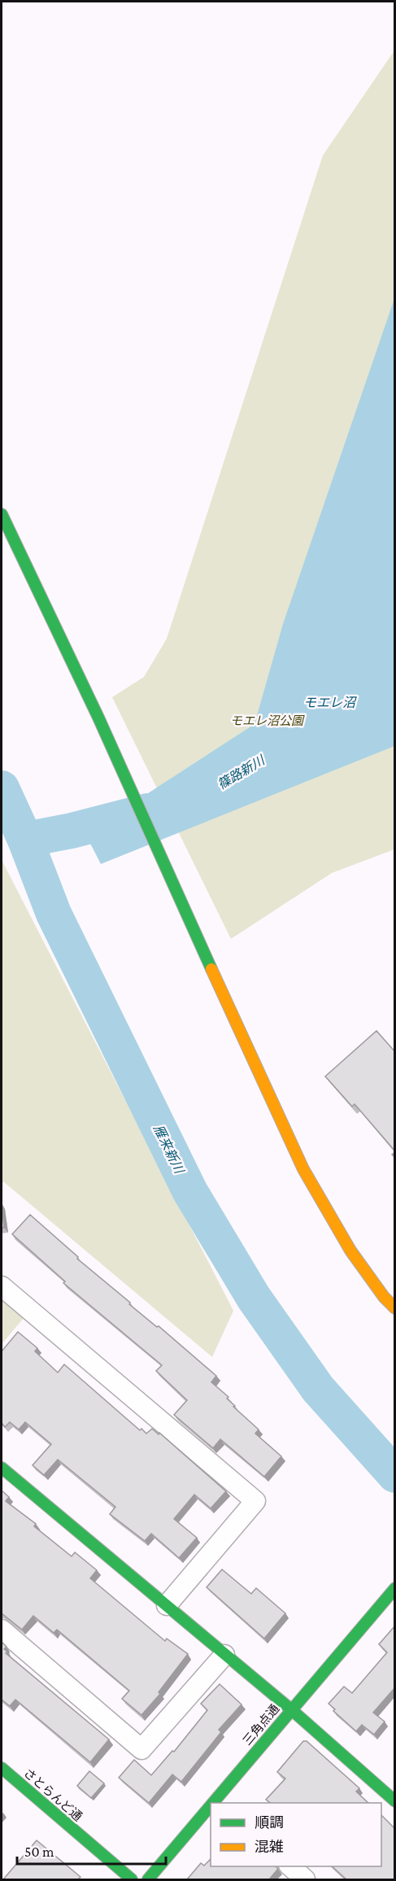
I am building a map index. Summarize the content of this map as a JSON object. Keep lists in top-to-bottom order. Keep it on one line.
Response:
{"streets":{"street":["三角点通","さとらんど通"]},"water":["モエレ沼","篠路新川","雁来新川"],"parks":["モエレ沼公園"],"legend":["順調","混雑"],"scale_bar":"50 m"}
